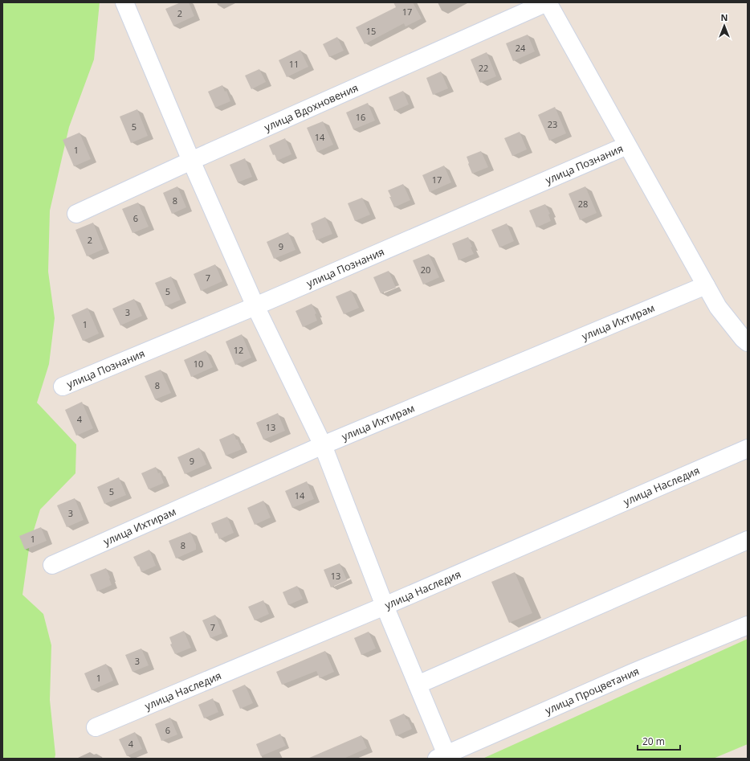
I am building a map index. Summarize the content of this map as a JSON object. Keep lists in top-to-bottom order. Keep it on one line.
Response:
{"streets":{"street":["улица Вдохновения","улица Познания","улица Ихтирам","улица Наследия","улица Процветания"]},"house_numbers":["17","2","15","24","11","22","16","23","5","14","1","17","8","28","6","2","9","20","7","5","3","1","12","10","8","4","13","9","5","14","3","1","8","13","7","3","1","6","4"],"scale_bar":"20 m","north":"top"}
